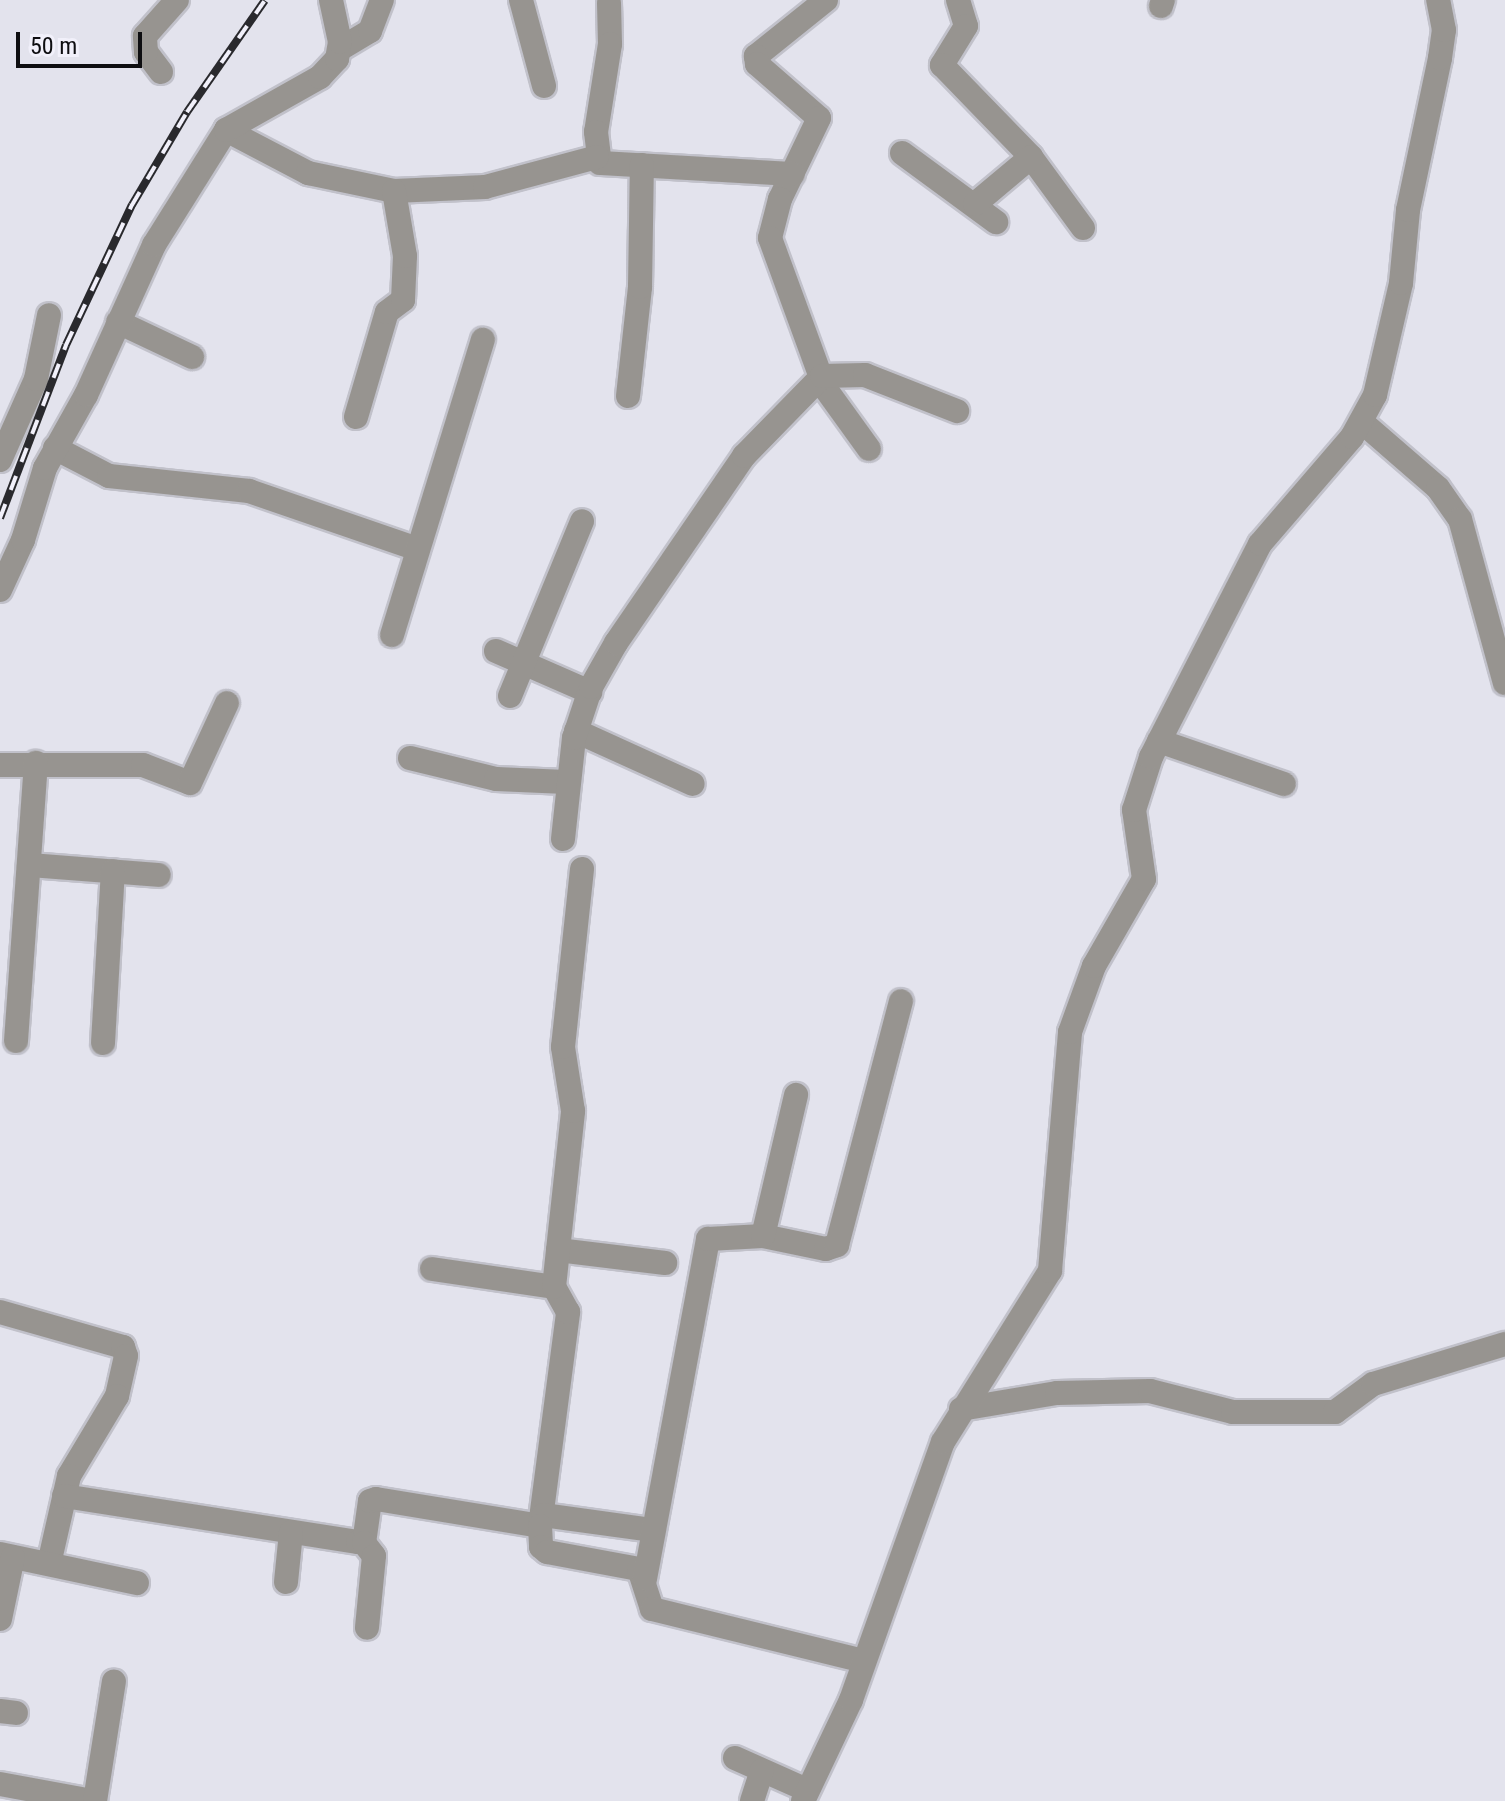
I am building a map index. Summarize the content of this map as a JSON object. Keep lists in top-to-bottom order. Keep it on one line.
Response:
{"scale_bar":"50 m"}
